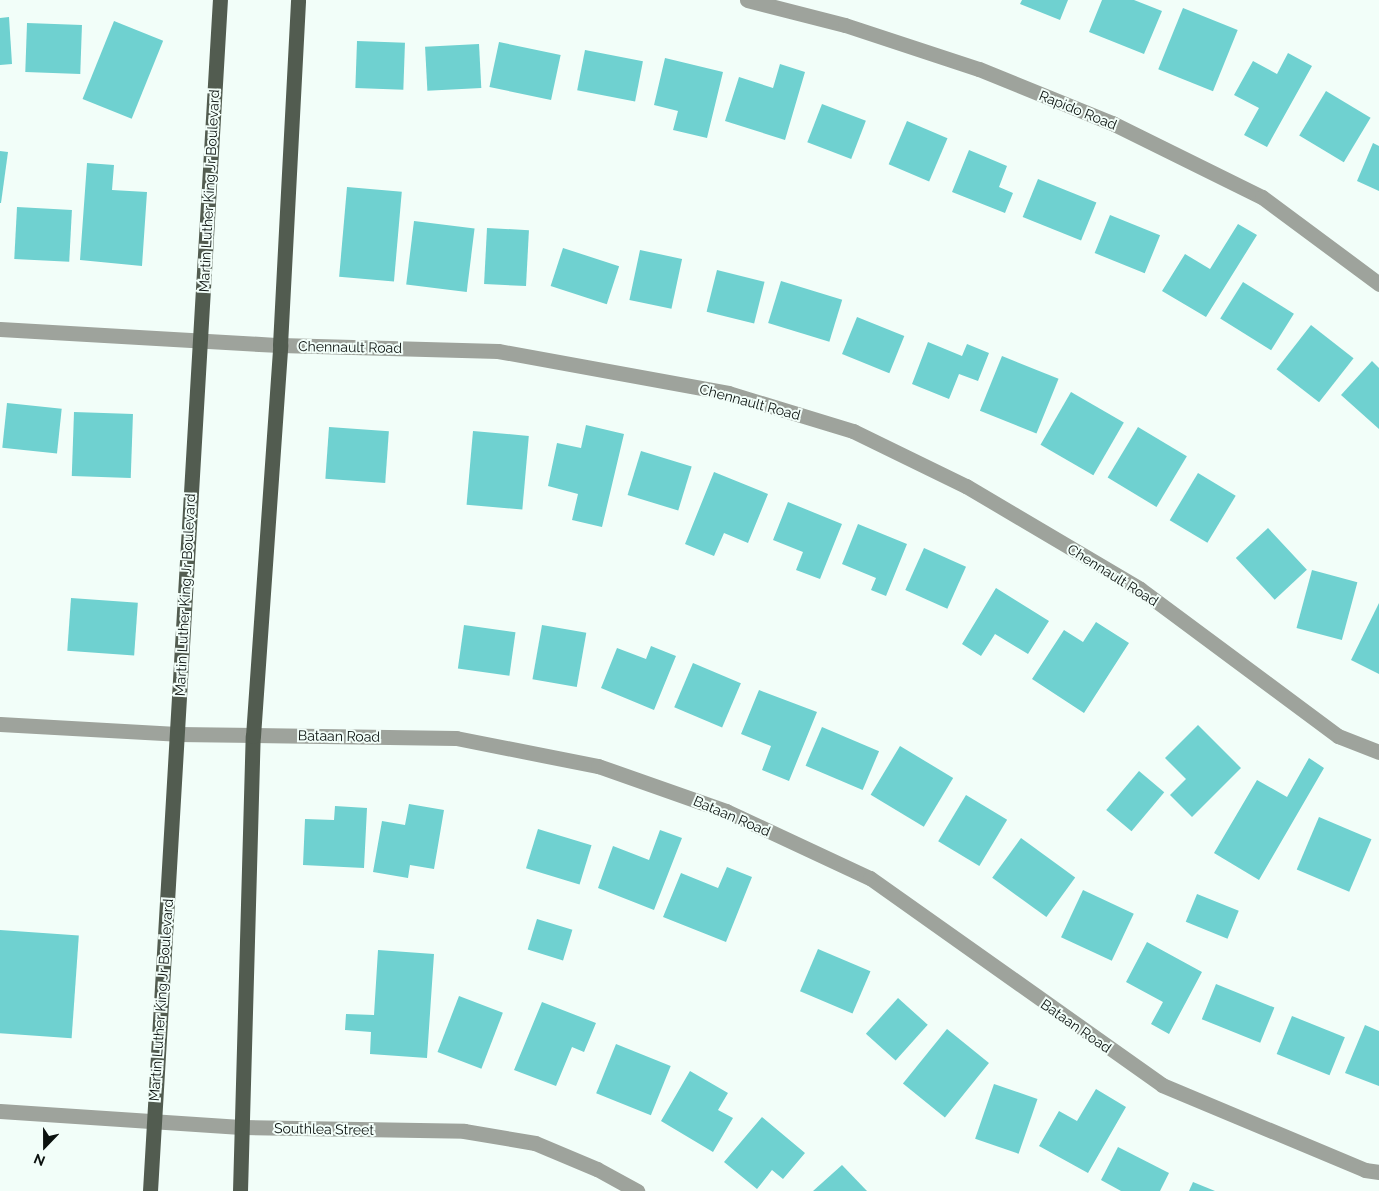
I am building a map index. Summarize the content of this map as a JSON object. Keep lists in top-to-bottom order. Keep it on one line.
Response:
{"streets":{"main road":["Martin Luther King Jr Boulevard"],"street":["Rapido Road","Chennault Road","Bataan Road","Southlea Street"]},"crossings":[["Martin Luther King Jr Boulevard","Chennault Road"],["Martin Luther King Jr Boulevard","Bataan Road"],["Martin Luther King Jr Boulevard","Southlea Street"]],"north":"bottom"}
